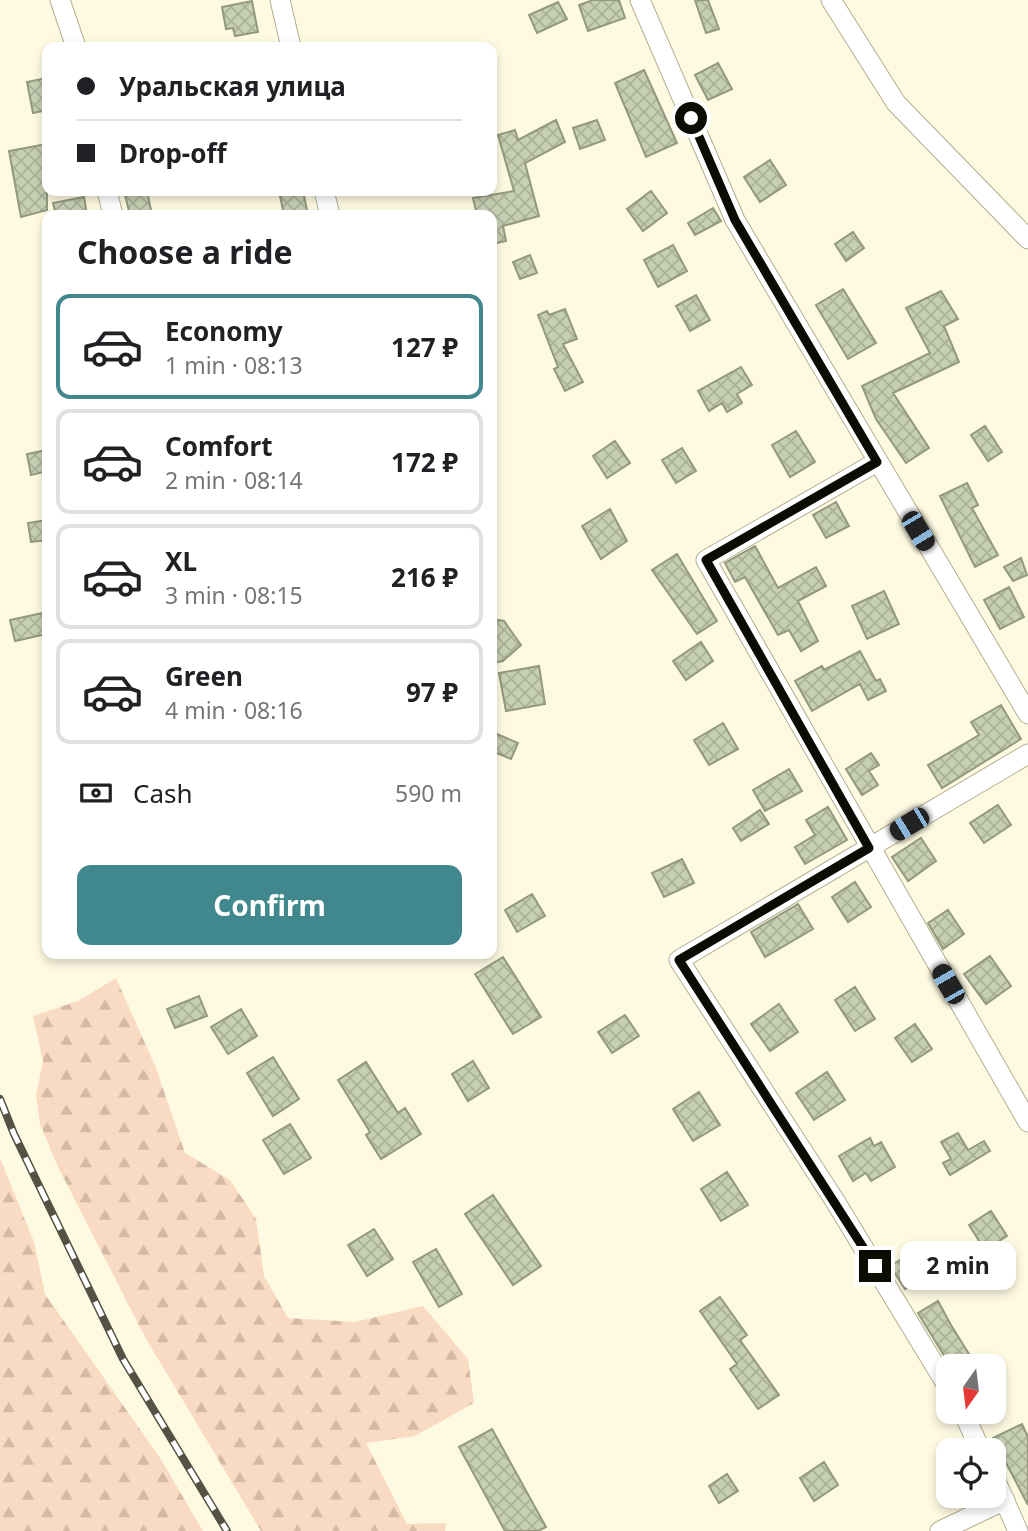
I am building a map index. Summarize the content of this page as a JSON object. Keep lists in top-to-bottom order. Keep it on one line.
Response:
{"north":"bottom","page":{"banner":["Уральская улица","Drop-off"],"heading":"Choose a ride","list":[{"name":"Economy","note":"1 min · 08:13","value":"127 ₽"},{"name":"Comfort","note":"2 min · 08:14","value":"172 ₽"},{"name":"XL","note":"3 min · 08:15","value":"216 ₽"},{"name":"Green","note":"4 min · 08:16","value":"97 ₽"}],"pay":["Cash","590 m"],"buttons":"Confirm","bubble":"2 min"}}
